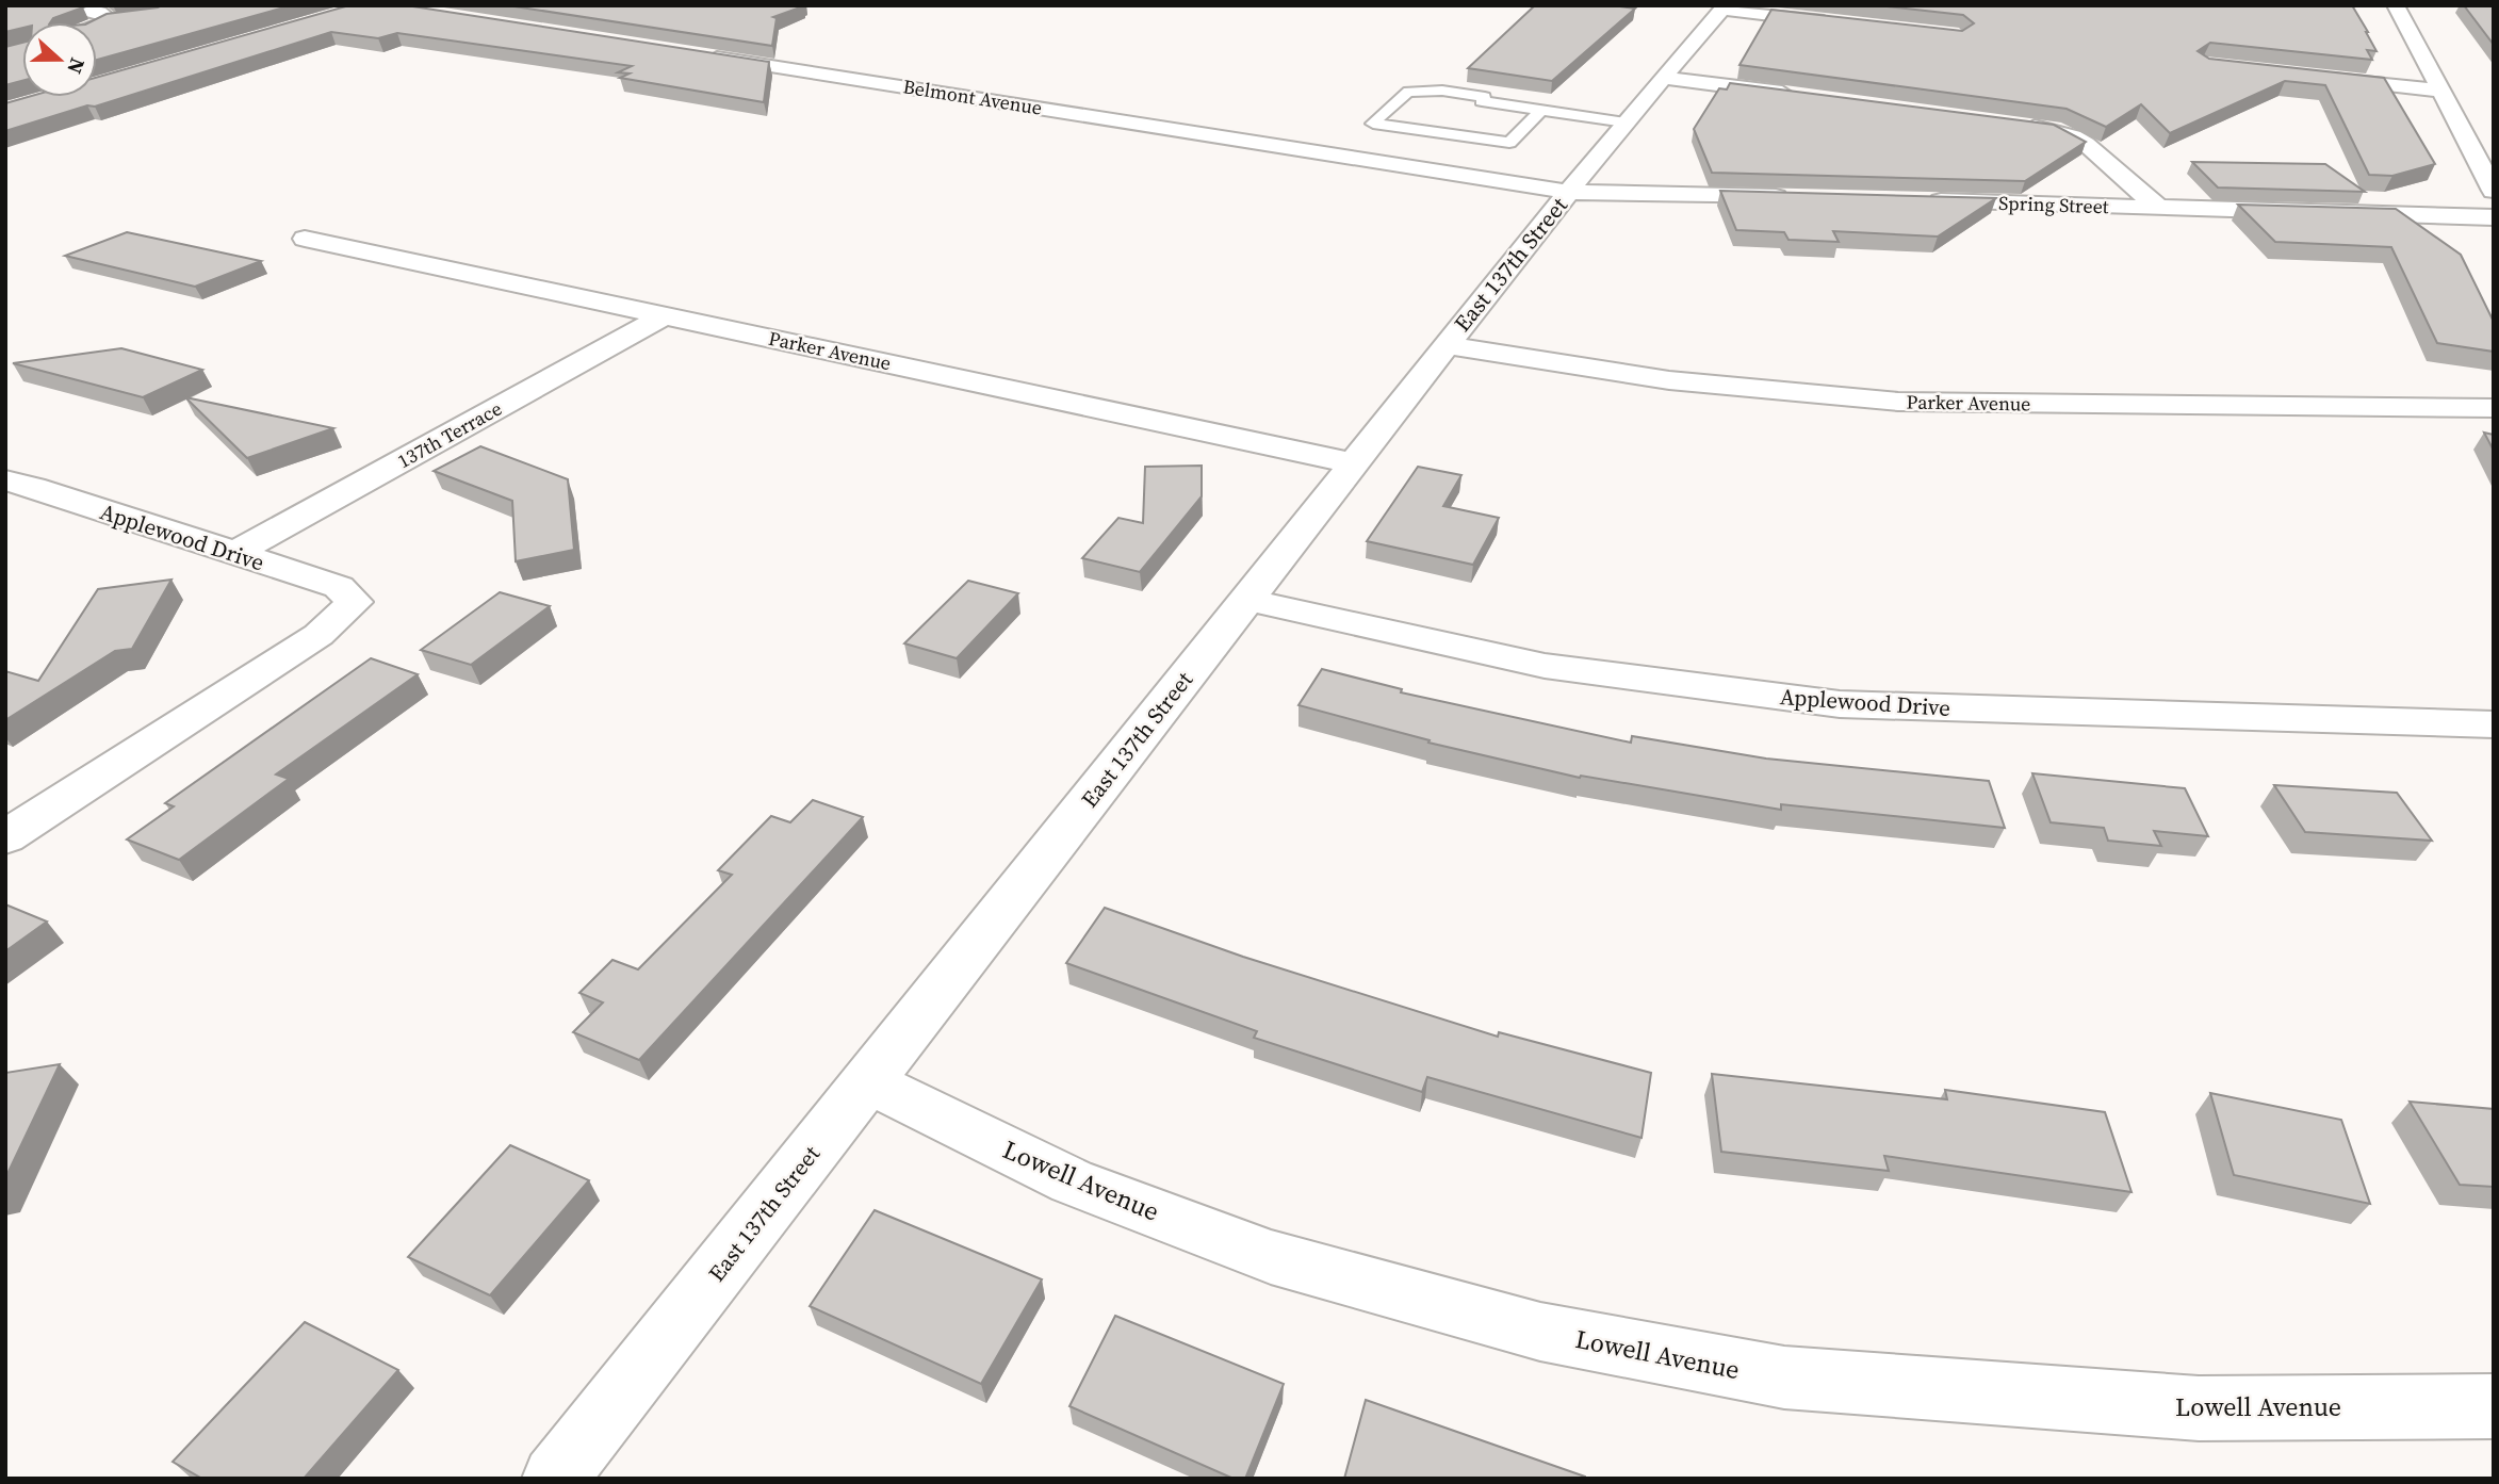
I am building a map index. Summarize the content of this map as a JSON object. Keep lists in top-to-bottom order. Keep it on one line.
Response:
{"streets":{"street":["Belmont Avenue","Spring Street","East 137th Street","Parker Avenue","137th Terrace","Applewood Drive","Lowell Avenue"]},"crossings":[["Belmont Avenue","East 137th Street"],["East 137th Street","Parker Avenue"],["East 137th Street","Applewood Drive"],["East 137th Street","Lowell Avenue"],["Parker Avenue","137th Terrace"],["137th Terrace","Applewood Drive"]],"north":"right"}
